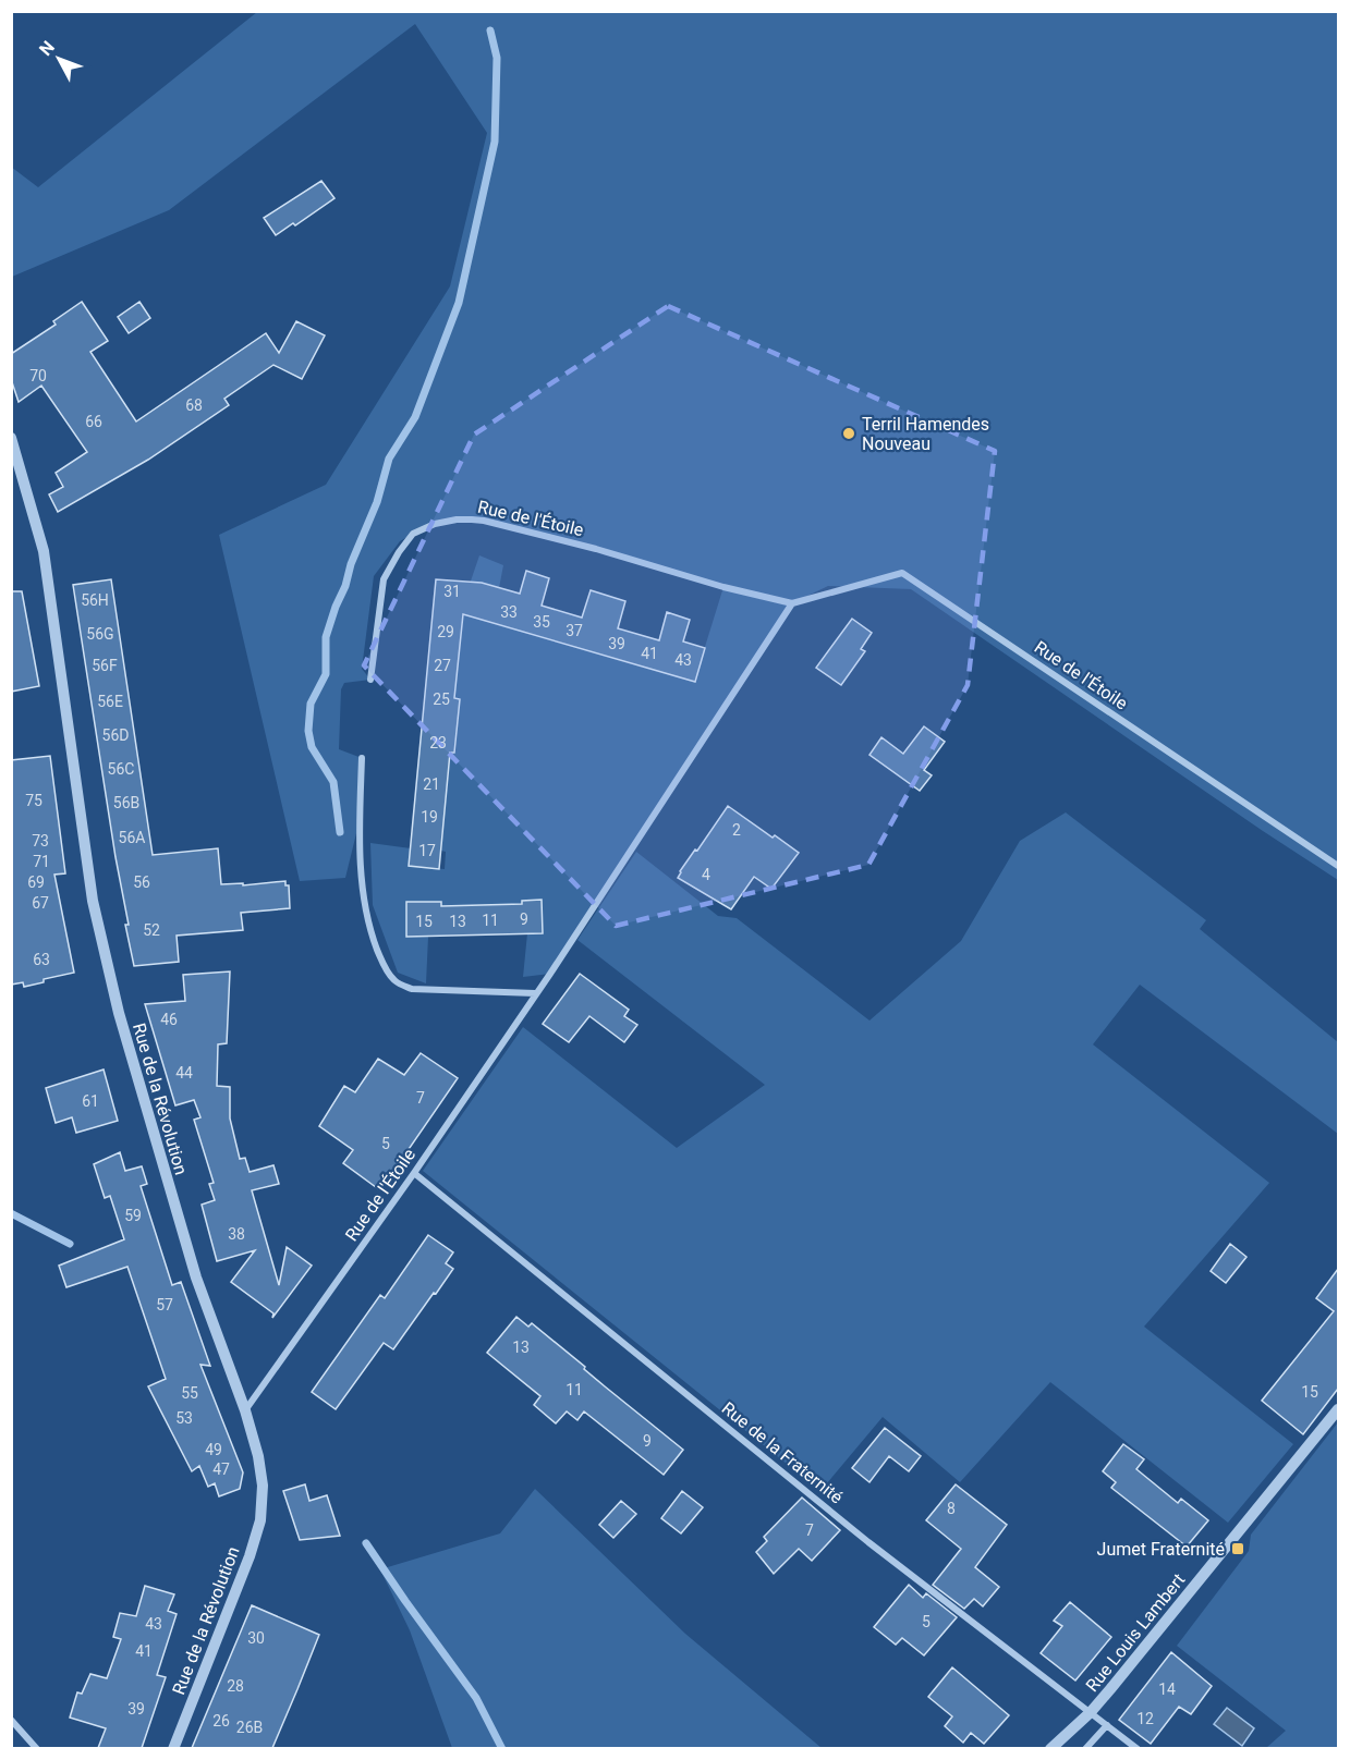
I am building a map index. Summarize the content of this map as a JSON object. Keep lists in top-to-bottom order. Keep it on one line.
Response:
{"streets":{"street":["Rue de l'Étoile","Rue de la Révolution","Rue de la Fraternité","Rue Louis Lambert"]},"crossings":[["Rue de l'Étoile","Rue de la Révolution"],["Rue de l'Étoile","Rue de la Fraternité"],["Rue de la Fraternité","Rue Louis Lambert"]],"places":{"other":["Terril Hamendes Nouveau"],"transit":["Jumet Fraternité"]},"house_numbers":["70","68","66","31","56H","33","35","37","29","56G","39","41","43","56F","27","25","56E","56D","23","56C","21","75","56B","19","2","56A","73","17","71","4","69","56","67","9","11","15","13","52","63","46","44","7","61","5","59","38","57","13","11","15","55","53","9","49","47","8","7","5","43","30","41","28","14","39","12","26","26B"],"north":"top left"}
